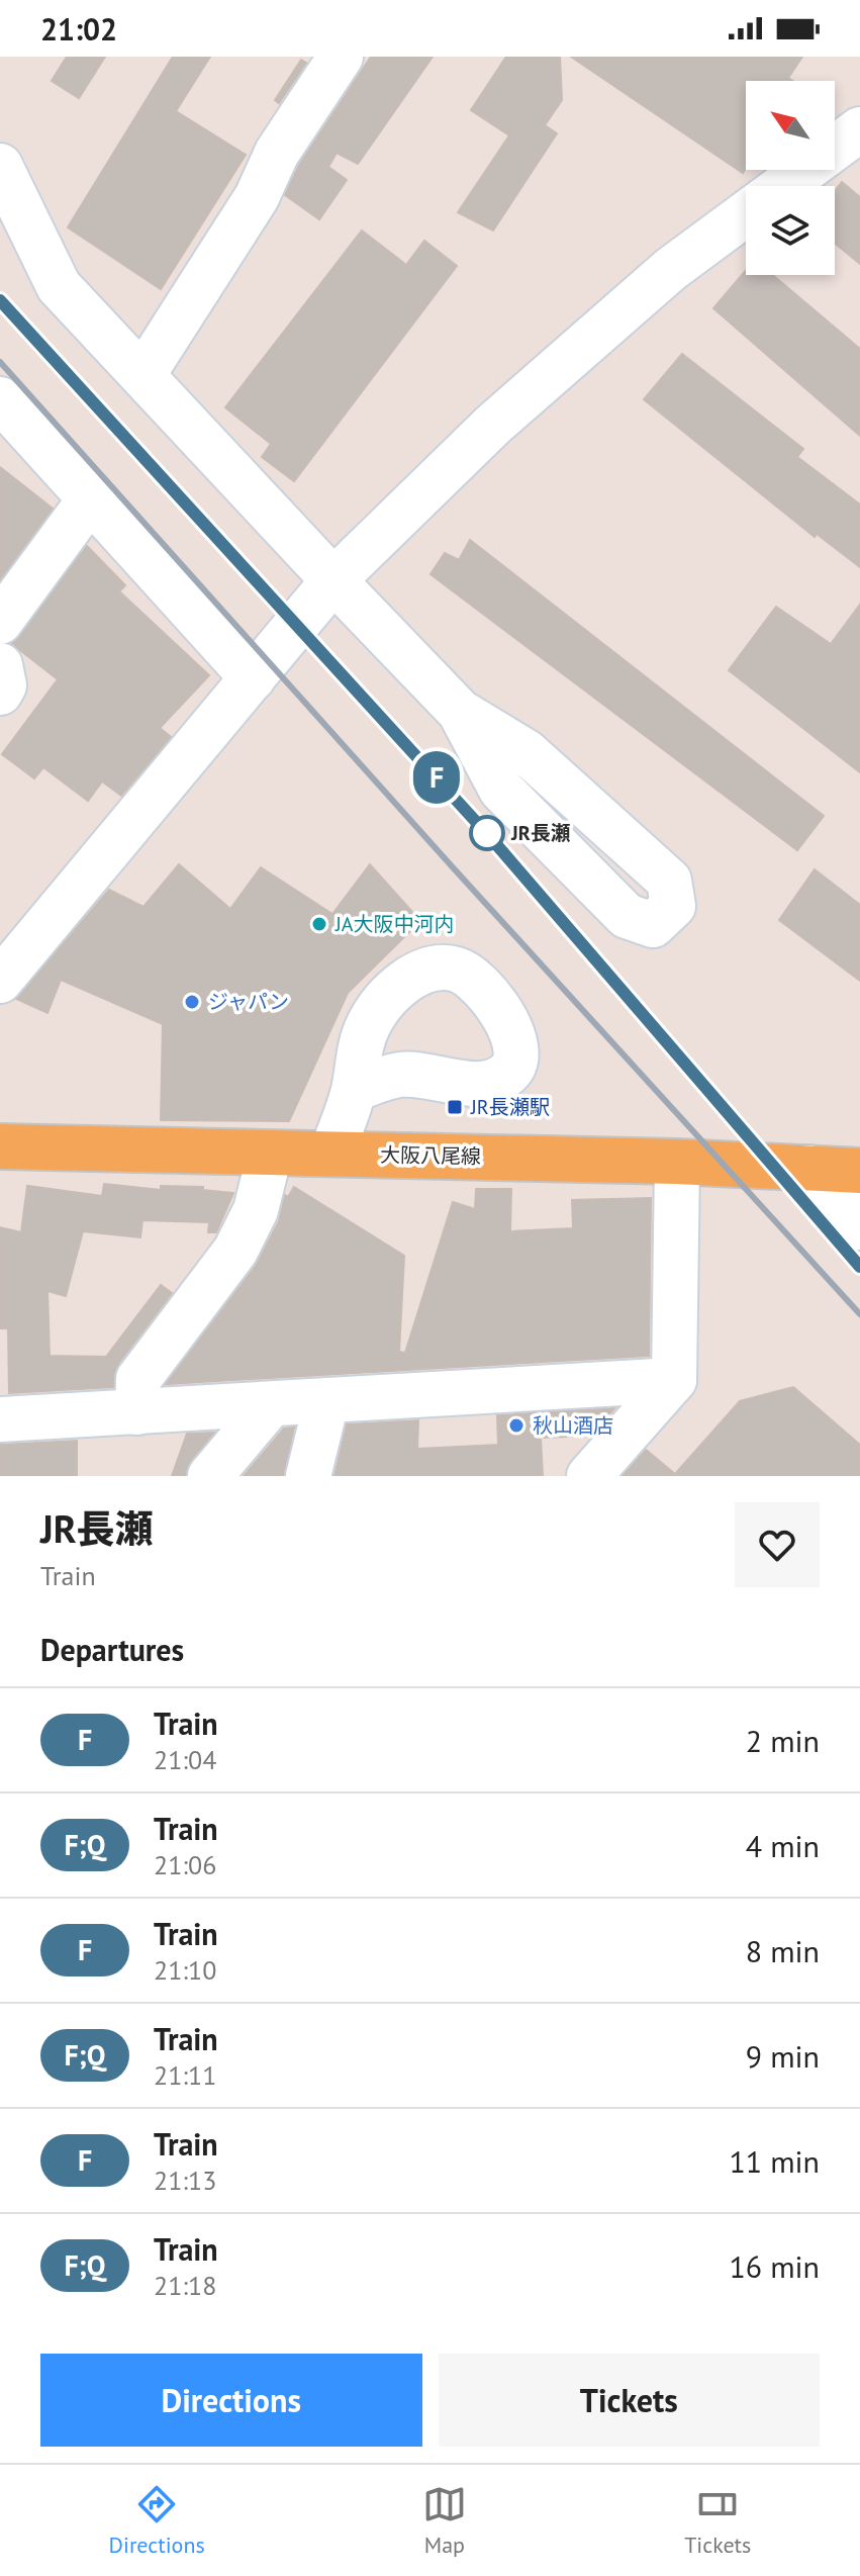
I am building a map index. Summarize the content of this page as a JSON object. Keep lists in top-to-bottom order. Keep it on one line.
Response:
{"streets":{"main road":["大阪八尾線"]},"places":{"other":["JR長瀬","JA大阪中河内","ジャパン","秋山酒店"],"transit":["JR長瀬駅"]},"north":"top left","page":{"status":"21:02","on_map":"F","heading":[["JR長瀬","Train"],"Departures"],"list":[{"mark":"F","name":"Train","note":"21:04","value":"2 min"},{"mark":"F;Q","name":"Train","note":"21:06","value":"4 min"},{"mark":"F","name":"Train","note":"21:10","value":"8 min"},{"mark":"F;Q","name":"Train","note":"21:11","value":"9 min"},{"mark":"F","name":"Train","note":"21:13","value":"11 min"},{"mark":"F;Q","name":"Train","note":"21:18","value":"16 min"}],"buttons":["Directions","Tickets"],"tabs":["Directions","Map","Tickets"]}}
